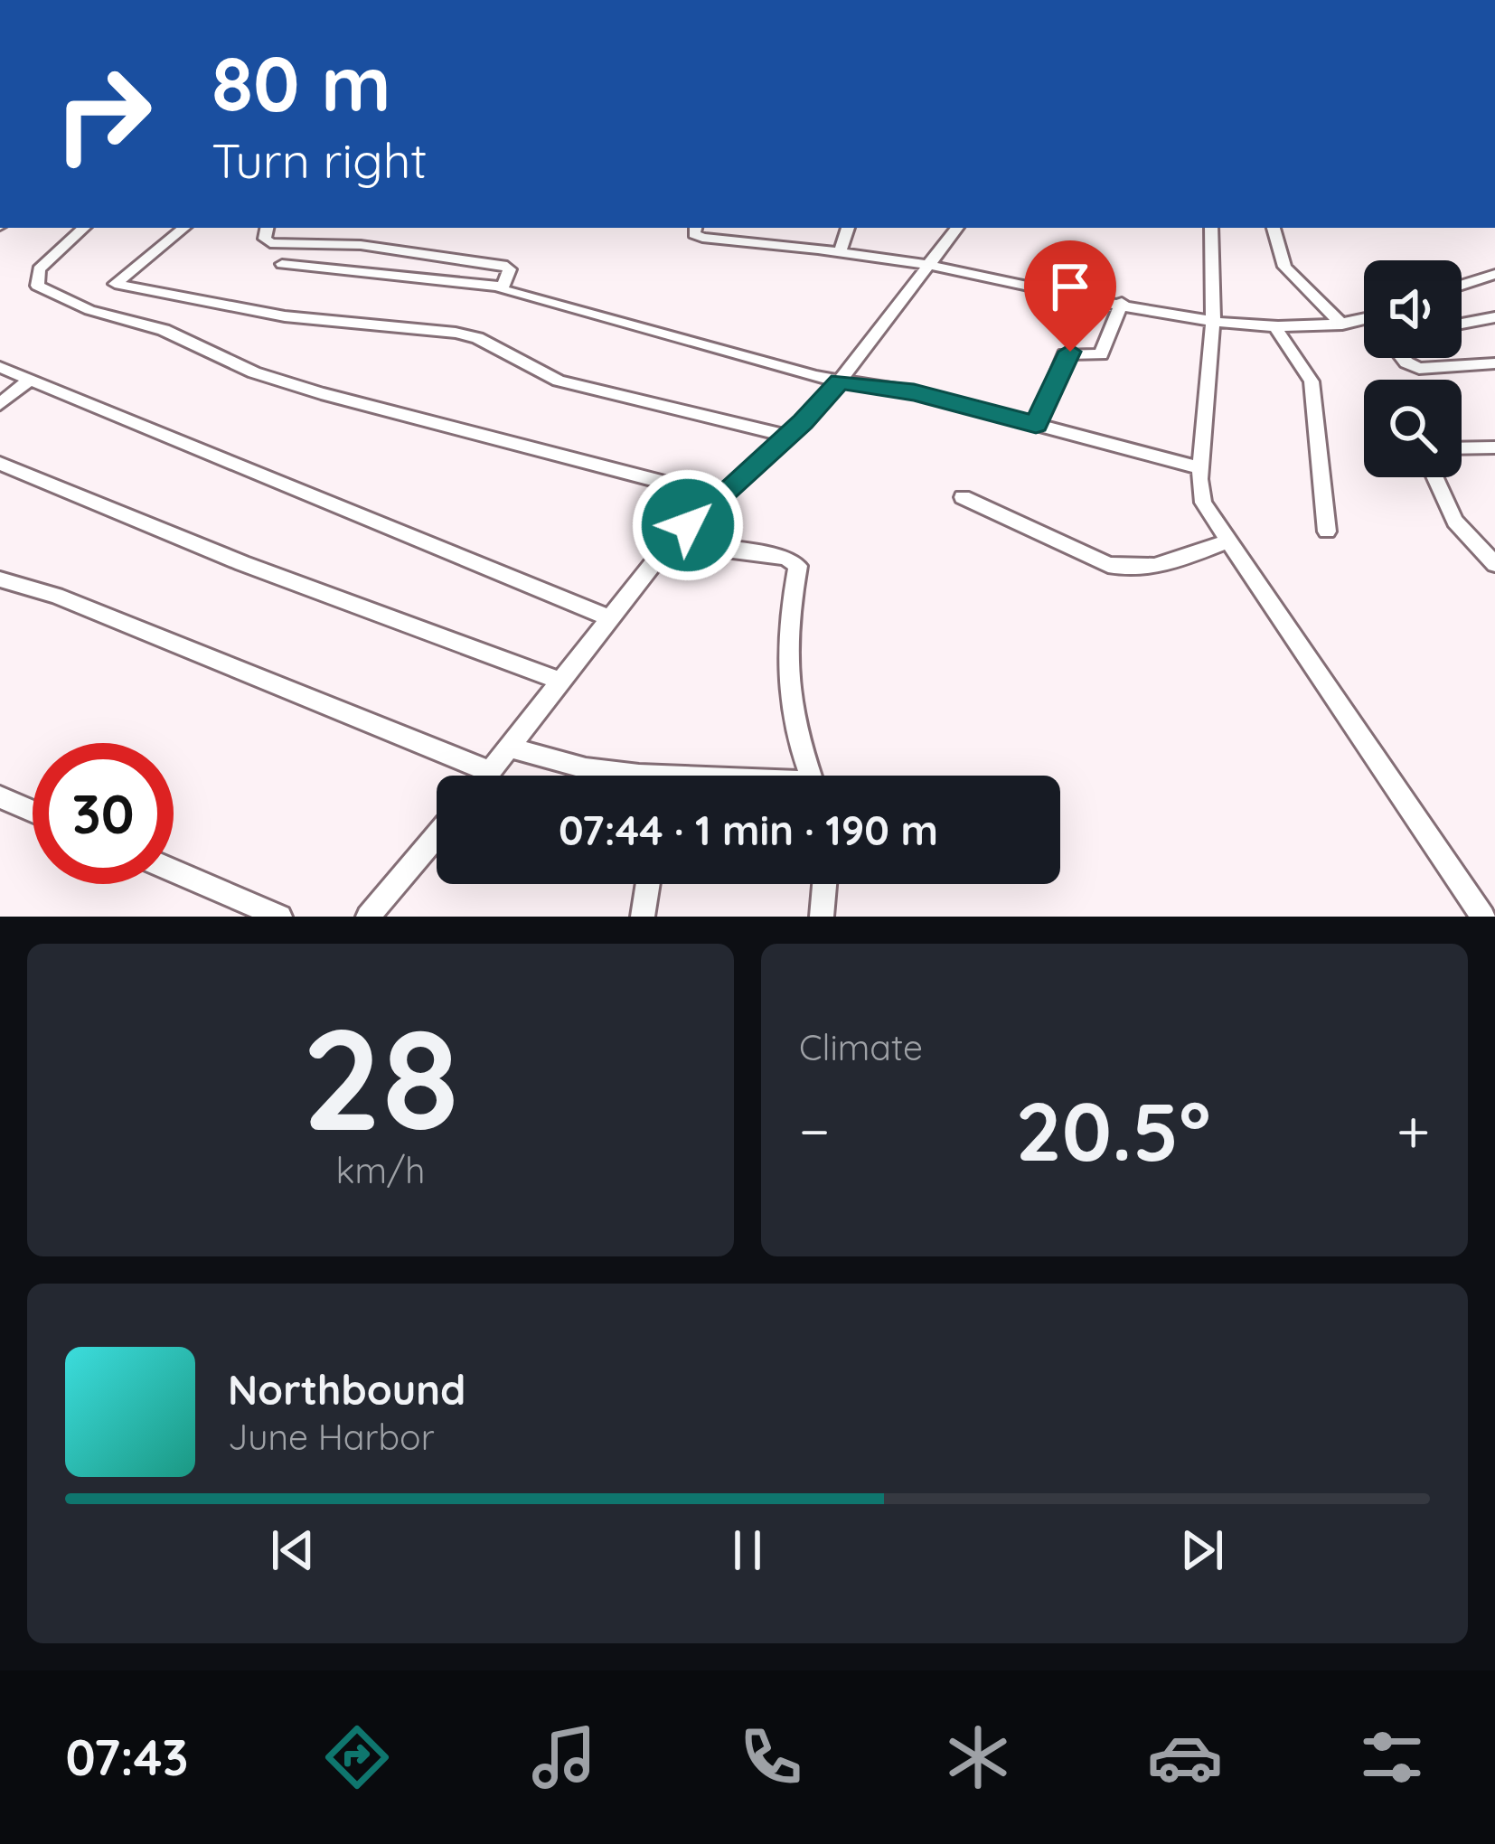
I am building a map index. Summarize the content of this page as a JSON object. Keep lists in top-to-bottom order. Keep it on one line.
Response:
{"page":{"turn":["80 m","Turn right"],"limit":"30","trip":"07:44 · 1 min · 190 m","tile":[["28","km/h"],"Climate"],"heat":["−","20.5°","+"],"song":["Northbound","June Harbor"],"tabs":"07:43"}}
